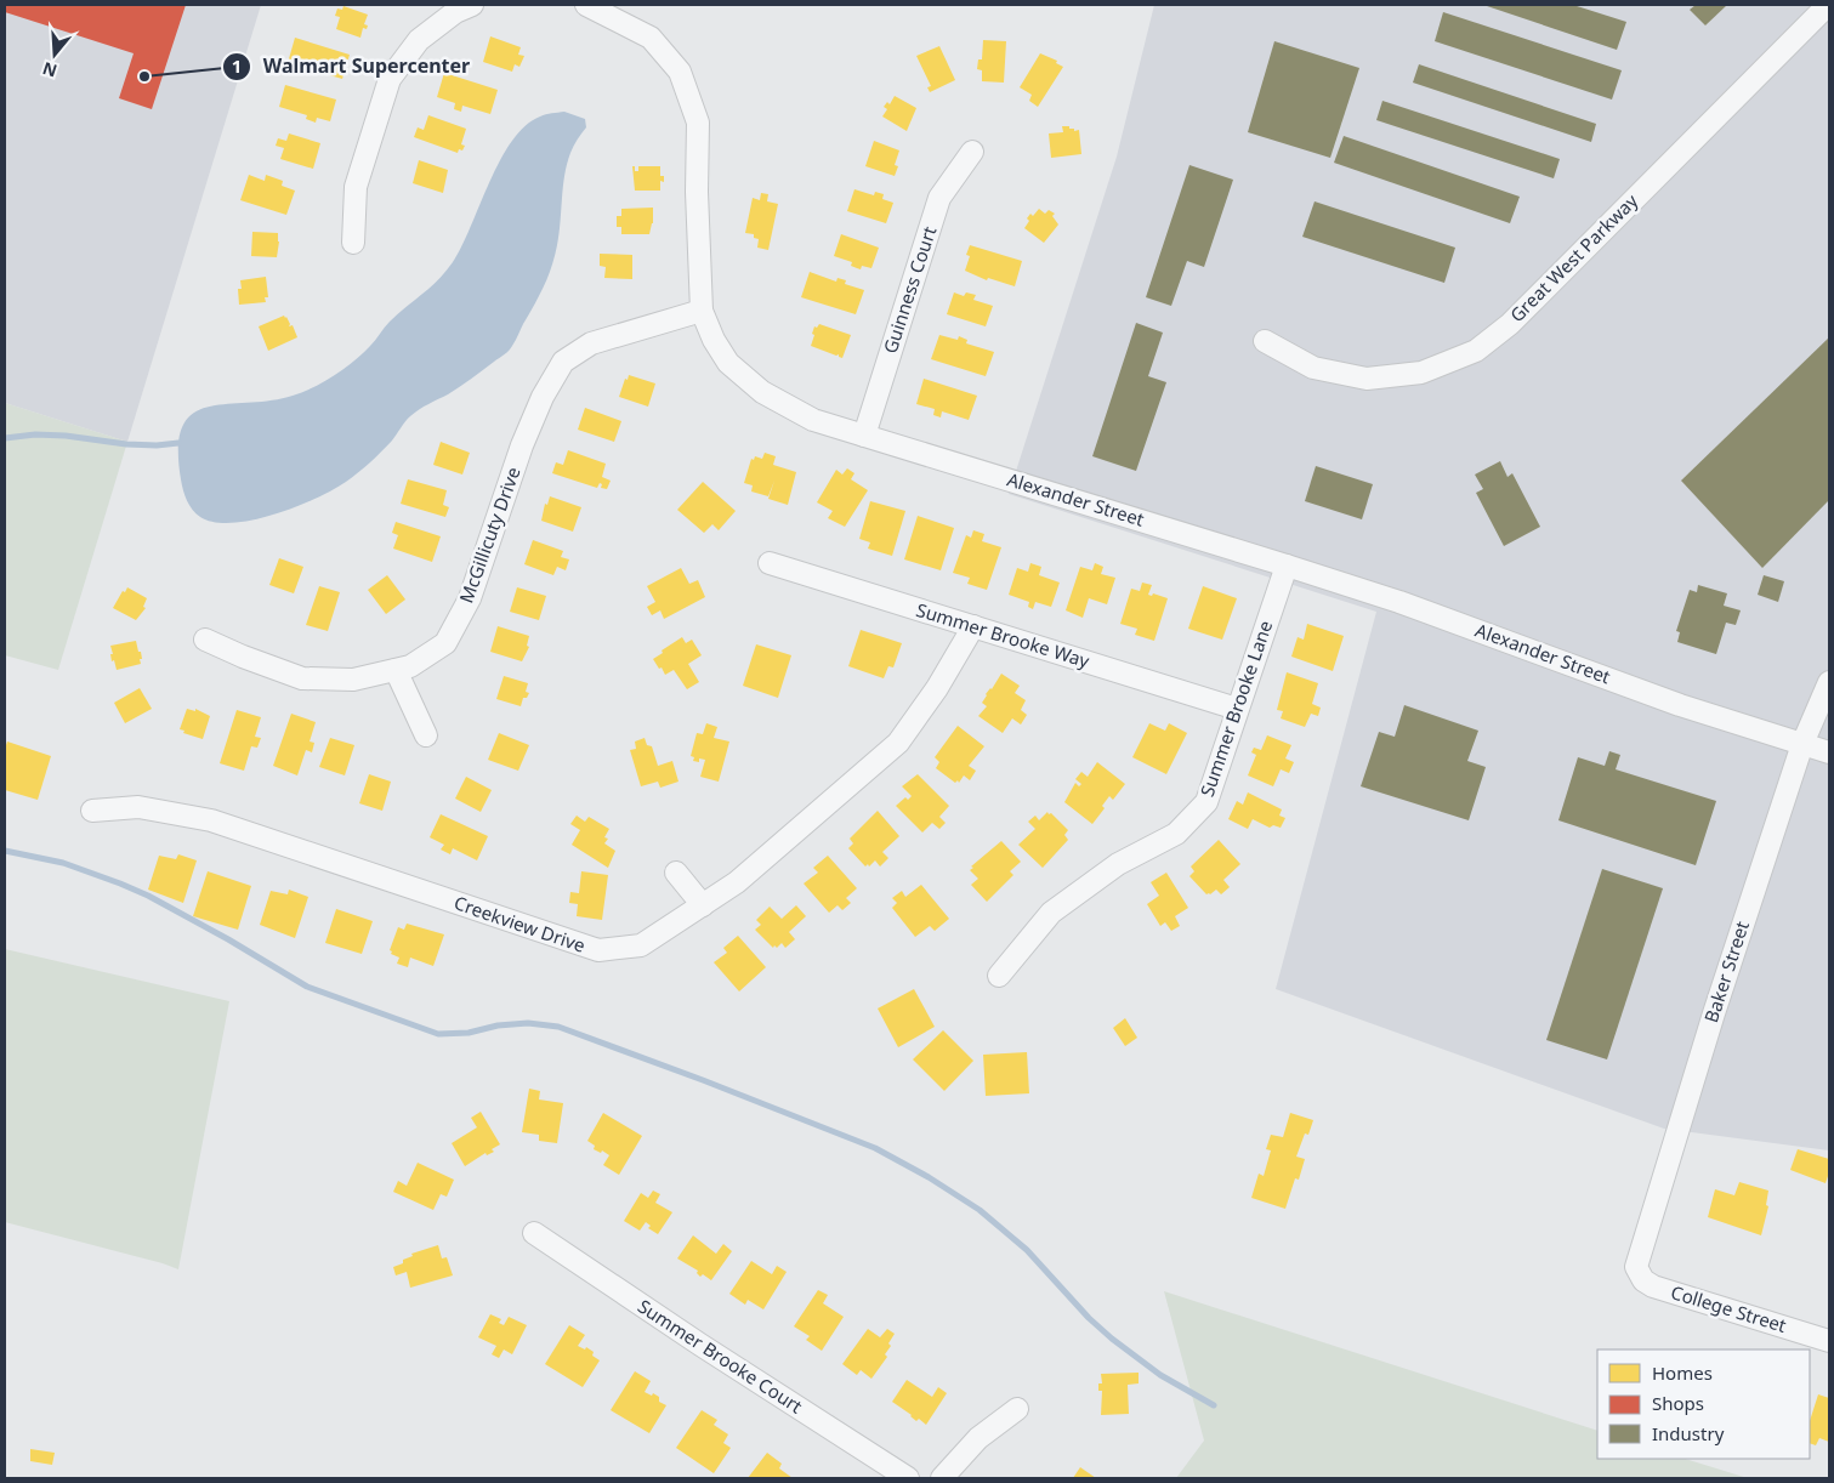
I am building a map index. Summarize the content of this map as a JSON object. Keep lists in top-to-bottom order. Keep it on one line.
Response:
{"streets":{"street":["Great West Parkway","Guinness Court","Alexander Street","McGillicuty Drive","Summer Brooke Way","Summer Brooke Lane","Creekview Drive","Baker Street","College Street","Summer Brooke Court"]},"crossings":[["Guinness Court","Alexander Street"],["Alexander Street","McGillicuty Drive"],["Alexander Street","Summer Brooke Lane"],["Alexander Street","Baker Street"],["Summer Brooke Way","Summer Brooke Lane"],["Summer Brooke Way","Creekview Drive"],["Baker Street","College Street"]],"places":["Walmart Supercenter"],"legend":["Homes","Shops","Industry"],"north":"bottom"}
